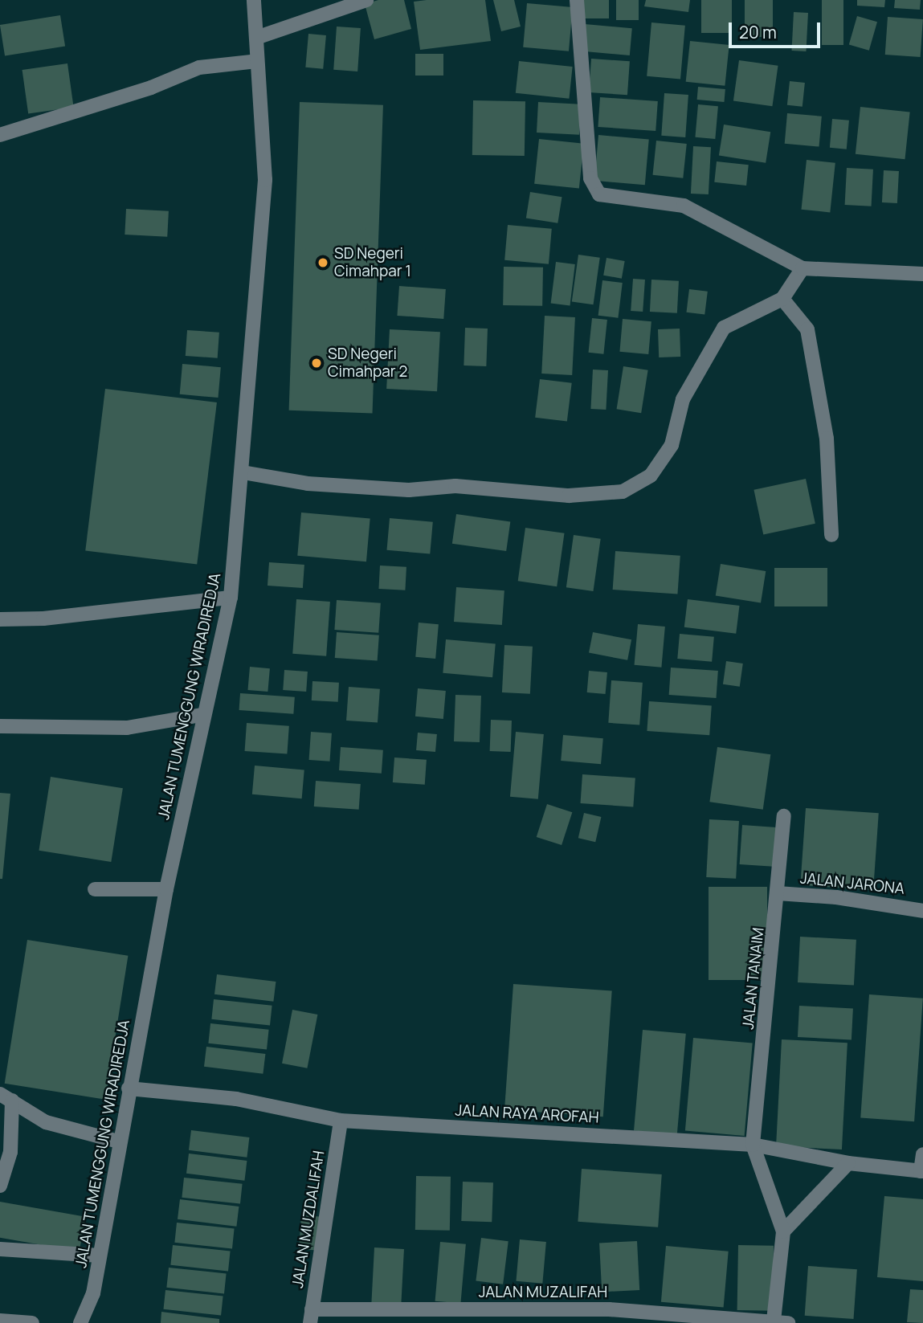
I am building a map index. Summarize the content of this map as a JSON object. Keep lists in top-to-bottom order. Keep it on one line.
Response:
{"streets":{"street":["JALAN TUMENGGUNG WIRADIREDJA","JALAN JARONA","JALAN TANAIM","JALAN RAYA AROFAH","JALAN MUZDALIFAH","JALAN MUZALIFAH"]},"crossings":[["JALAN TUMENGGUNG WIRADIREDJA","JALAN RAYA AROFAH"],["JALAN JARONA","JALAN TANAIM"],["JALAN TANAIM","JALAN RAYA AROFAH"],["JALAN RAYA AROFAH","JALAN MUZDALIFAH"],["JALAN MUZDALIFAH","JALAN MUZALIFAH"]],"places":["SD Negeri Cimahpar 1","SD Negeri Cimahpar 2"],"scale_bar":"20 m"}
